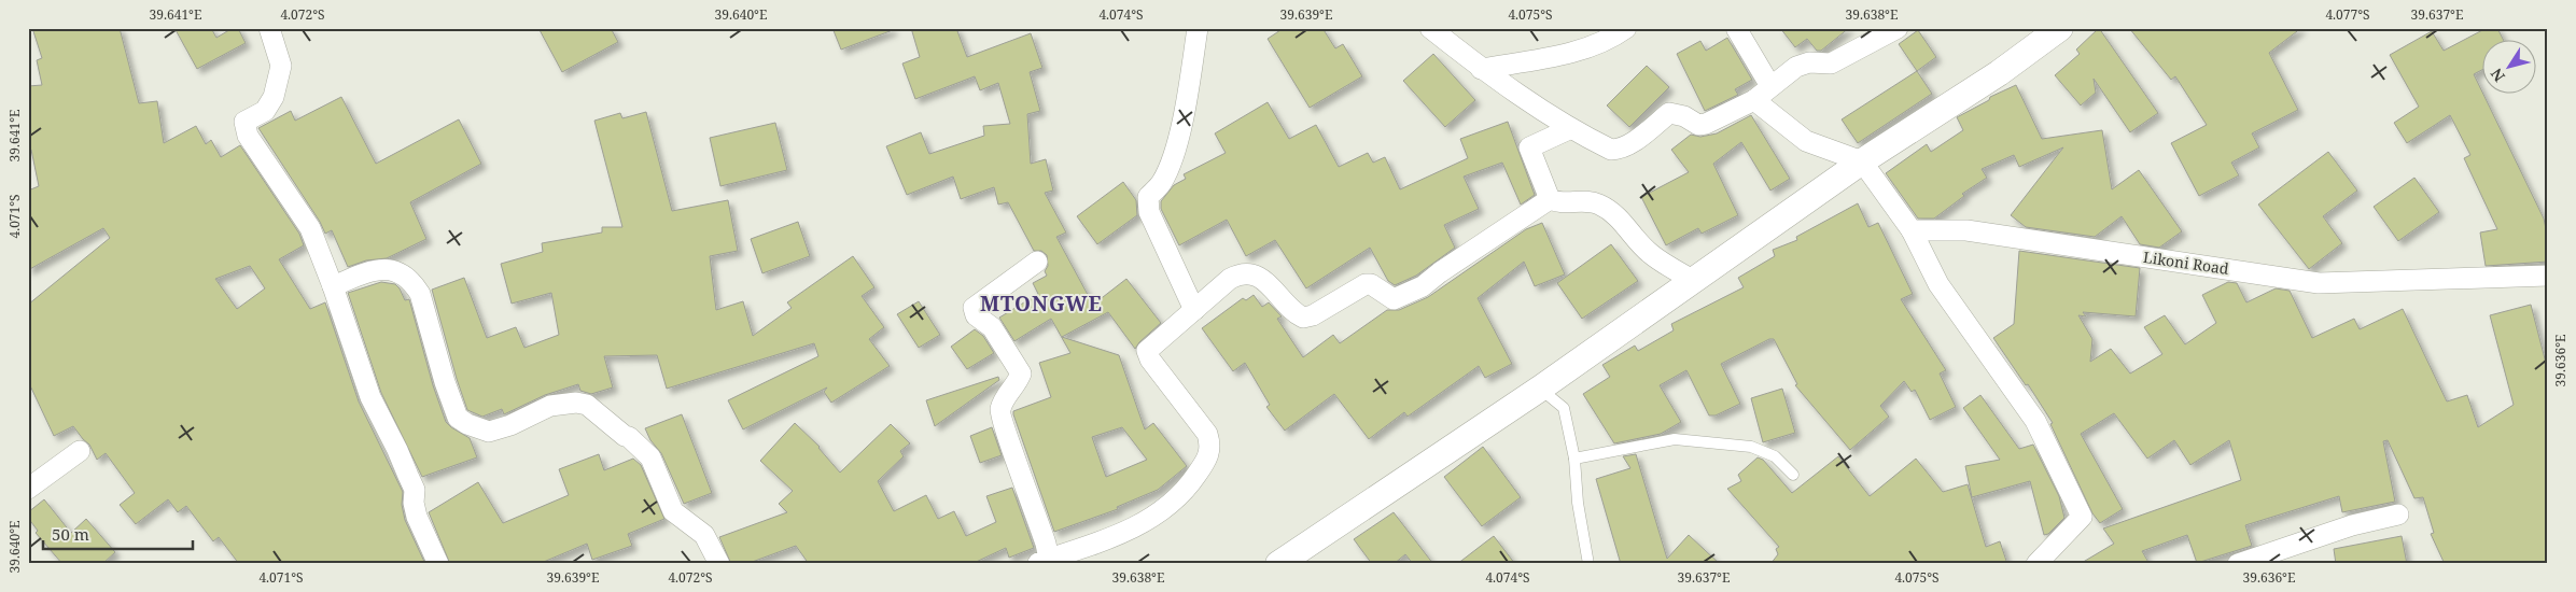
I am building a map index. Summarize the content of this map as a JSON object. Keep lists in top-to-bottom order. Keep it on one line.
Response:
{"streets":{"street":["Likoni Road"]},"districts":["MTONGWE"],"scale_bar":"50 m","north":"bottom left","coordinates":["39.641°E","4.072°S","39.640°E","4.074°S","39.639°E","4.075°S","39.638°E","4.077°S","39.637°E","4.071°S","39.636°E"]}
